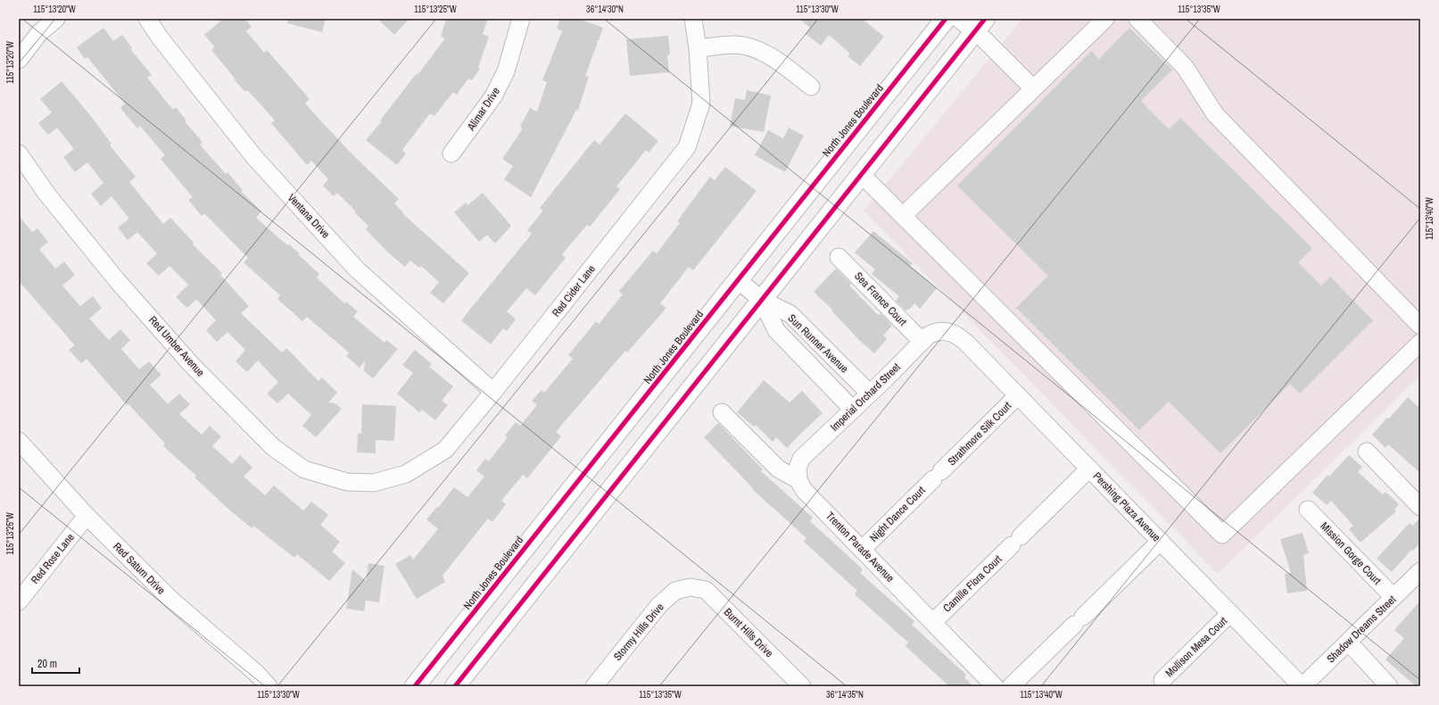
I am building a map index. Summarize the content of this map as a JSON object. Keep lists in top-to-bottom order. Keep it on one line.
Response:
{"streets":{"main road":["North Jones Boulevard"],"street":["Alimar Drive","Ventana Drive","Red Cider Lane","Sea France Court","Sun Runner Avenue","Red Umber Avenue","Imperial Orchard Street","Strathmore Silk Court","Pershing Plaza Avenue","Night Dance Court","Trenton Parade Avenue","Mission Gorge Court","Red Rose Lane","Red Saturn Drive","Camille Flora Court","Shadow Dreams Street","Stormy Hills Drive","Burnt Hills Drive","Mollison Mesa Court"]},"crossings":[["North Jones Boulevard","Sun Runner Avenue"],["Ventana Drive","Red Cider Lane"],["Red Cider Lane","Red Umber Avenue"],["Sea France Court","Imperial Orchard Street"],["Sun Runner Avenue","Imperial Orchard Street"],["Imperial Orchard Street","Pershing Plaza Avenue"],["Imperial Orchard Street","Trenton Parade Avenue"],["Strathmore Silk Court","Pershing Plaza Avenue"],["Strathmore Silk Court","Night Dance Court"],["Pershing Plaza Avenue","Camille Flora Court"],["Pershing Plaza Avenue","Shadow Dreams Street"],["Pershing Plaza Avenue","Mollison Mesa Court"],["Night Dance Court","Trenton Parade Avenue"],["Trenton Parade Avenue","Camille Flora Court"],["Mission Gorge Court","Shadow Dreams Street"],["Red Rose Lane","Red Saturn Drive"],["Stormy Hills Drive","Burnt Hills Drive"]],"scale_bar":"20 m","coordinates":["115°13'20\"W","115°13'25\"W","36°14'30\"N","115°13'30\"W","115°13'35\"W","115°13'40\"W","36°14'35\"N"]}
